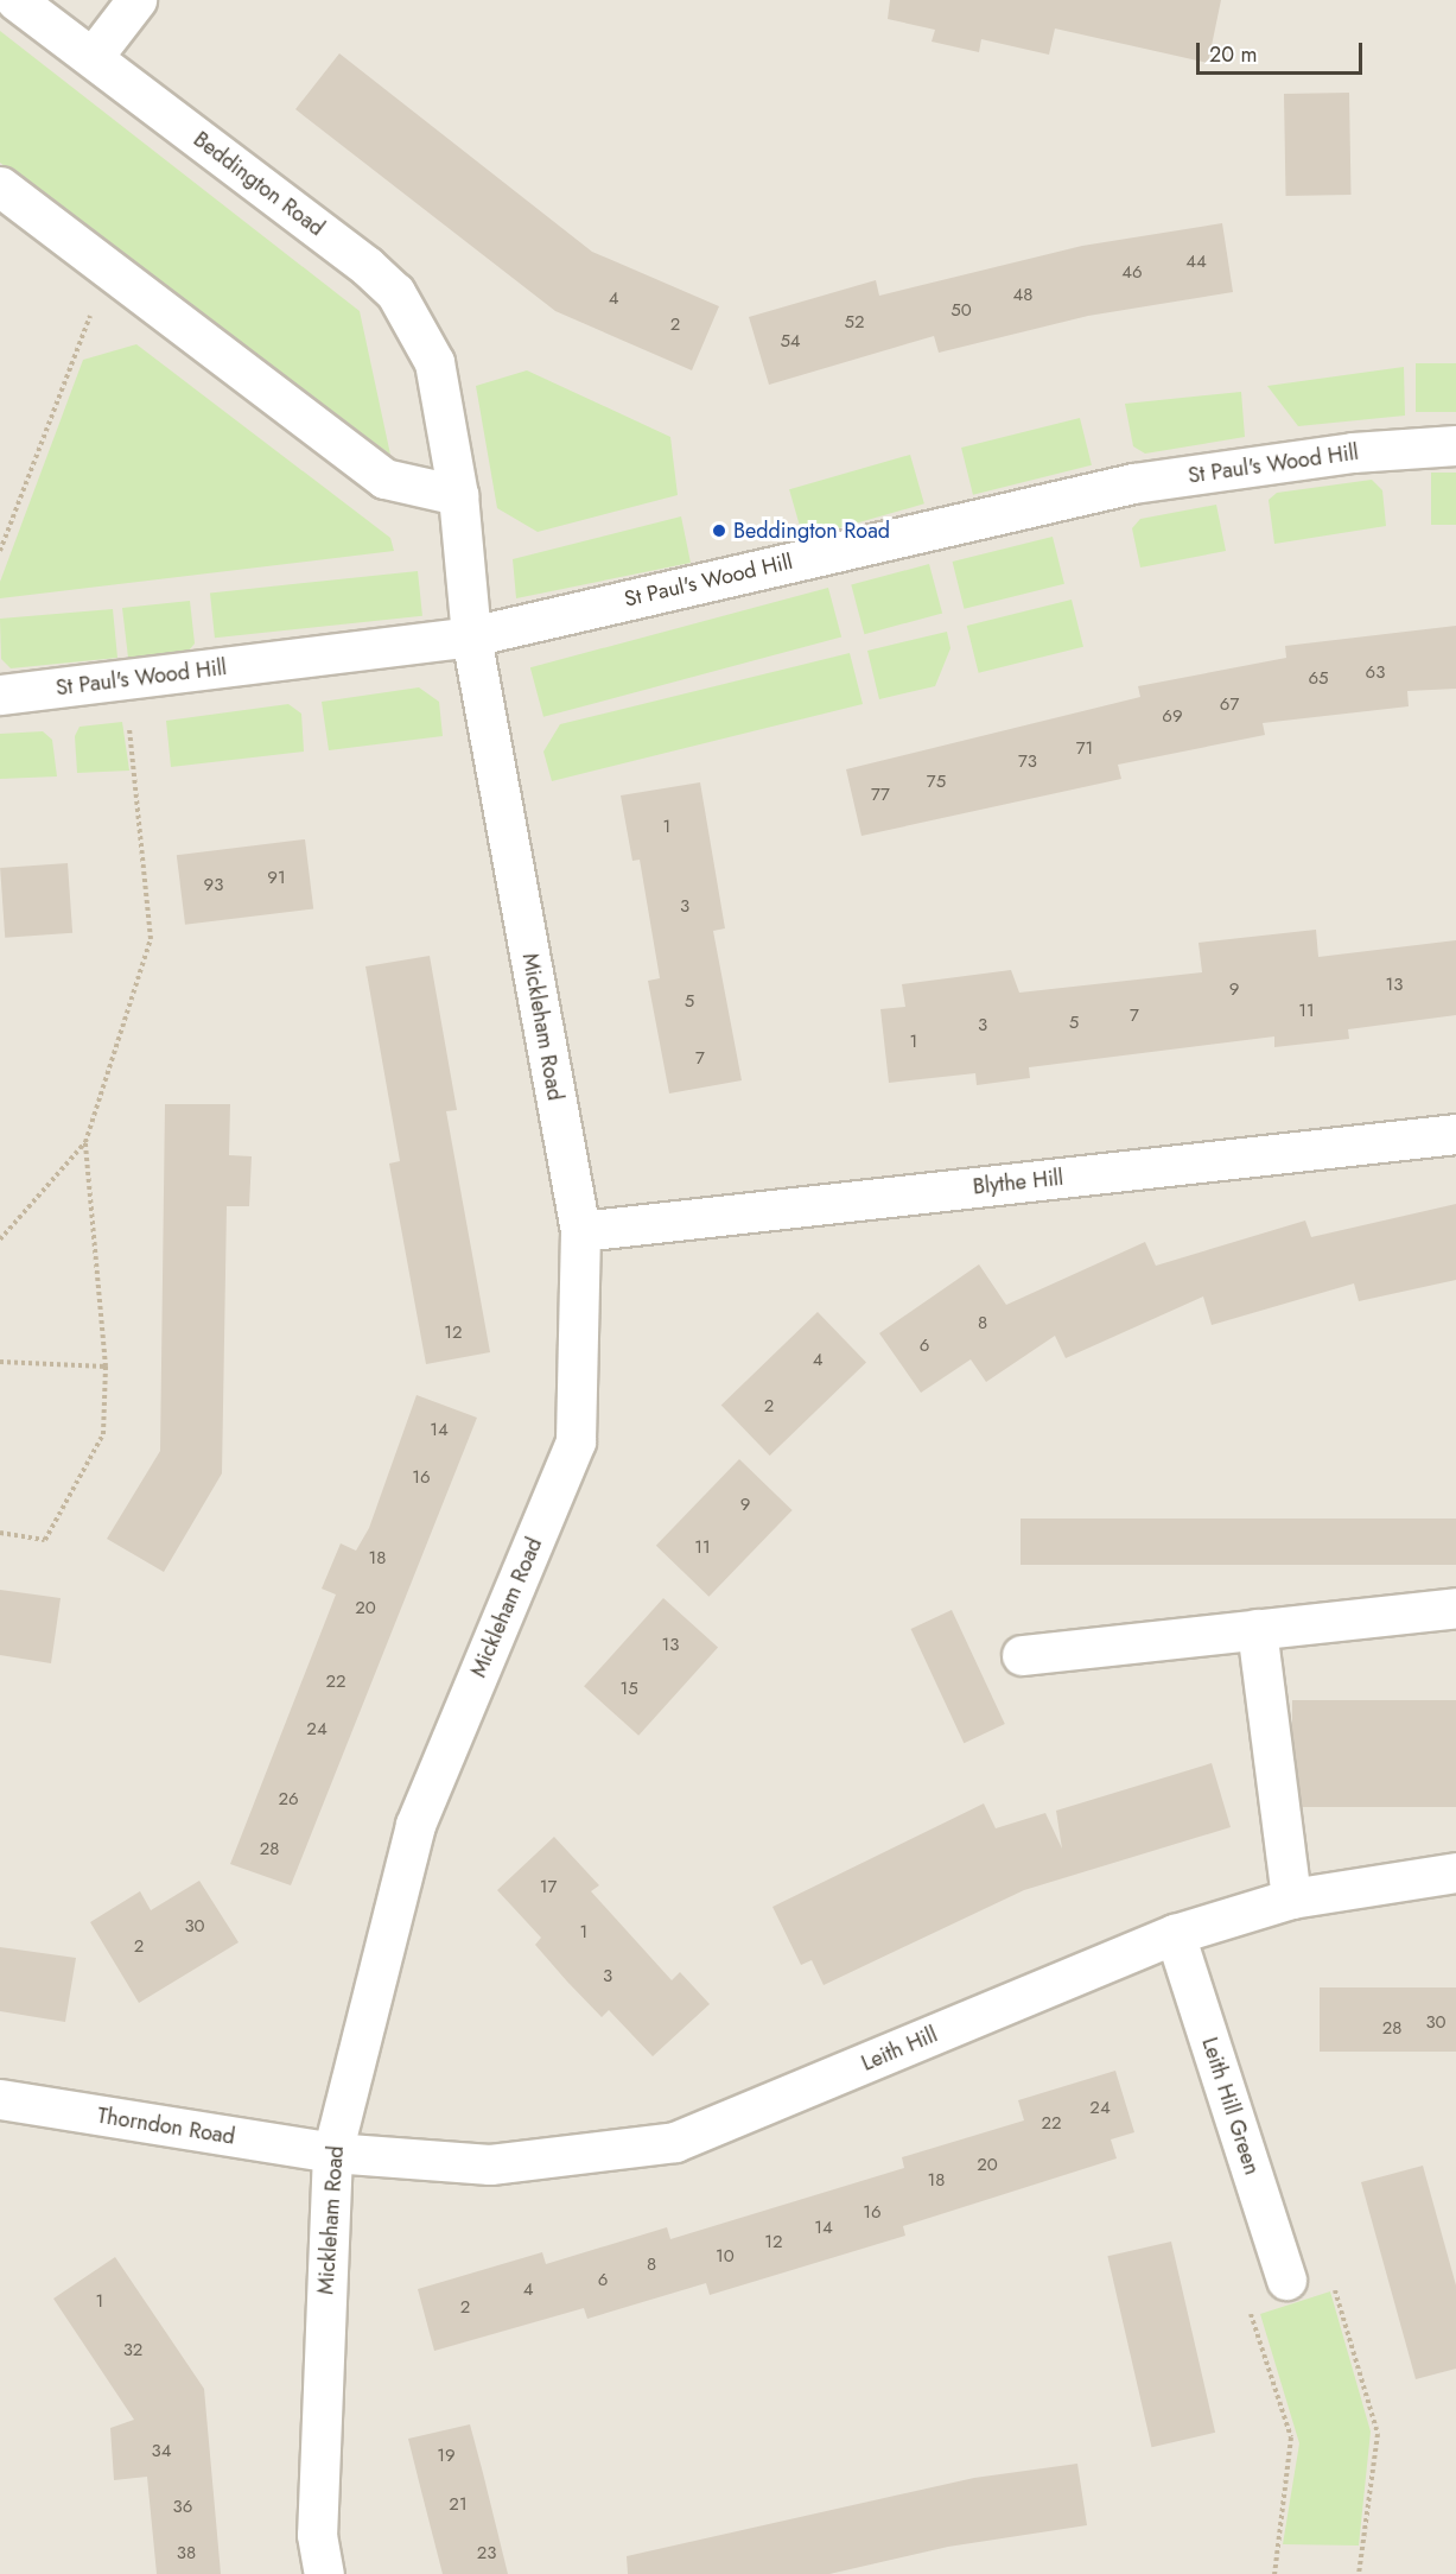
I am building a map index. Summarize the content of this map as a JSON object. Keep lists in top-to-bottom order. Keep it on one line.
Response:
{"streets":{"street":["Beddington Road","St Paul's Wood Hill","Mickleham Road","Blythe Hill","Leith Hill","Leith Hill Green","Thorndon Road"]},"crossings":[["Beddington Road","St Paul's Wood Hill"],["Beddington Road","Mickleham Road"],["St Paul's Wood Hill","Mickleham Road"],["Mickleham Road","Blythe Hill"],["Mickleham Road","Leith Hill"],["Mickleham Road","Thorndon Road"],["Leith Hill","Leith Hill Green"],["Leith Hill","Thorndon Road"]],"places":["Beddington Road"],"house_numbers":["44","46","48","4","50","52","2","54","63","65","67","69","71","73","75","77","1","91","93","3","13","9","5","11","7","5","3","1","7","8","12","6","4","2","14","16","9","11","18","20","13","22","15","24","26","28","17","30","1","2","3","30","28","24","22","20","18","16","14","12","10","8","6","4","1","2","32","34","19","21","36","38","23"],"scale_bar":"20 m"}
